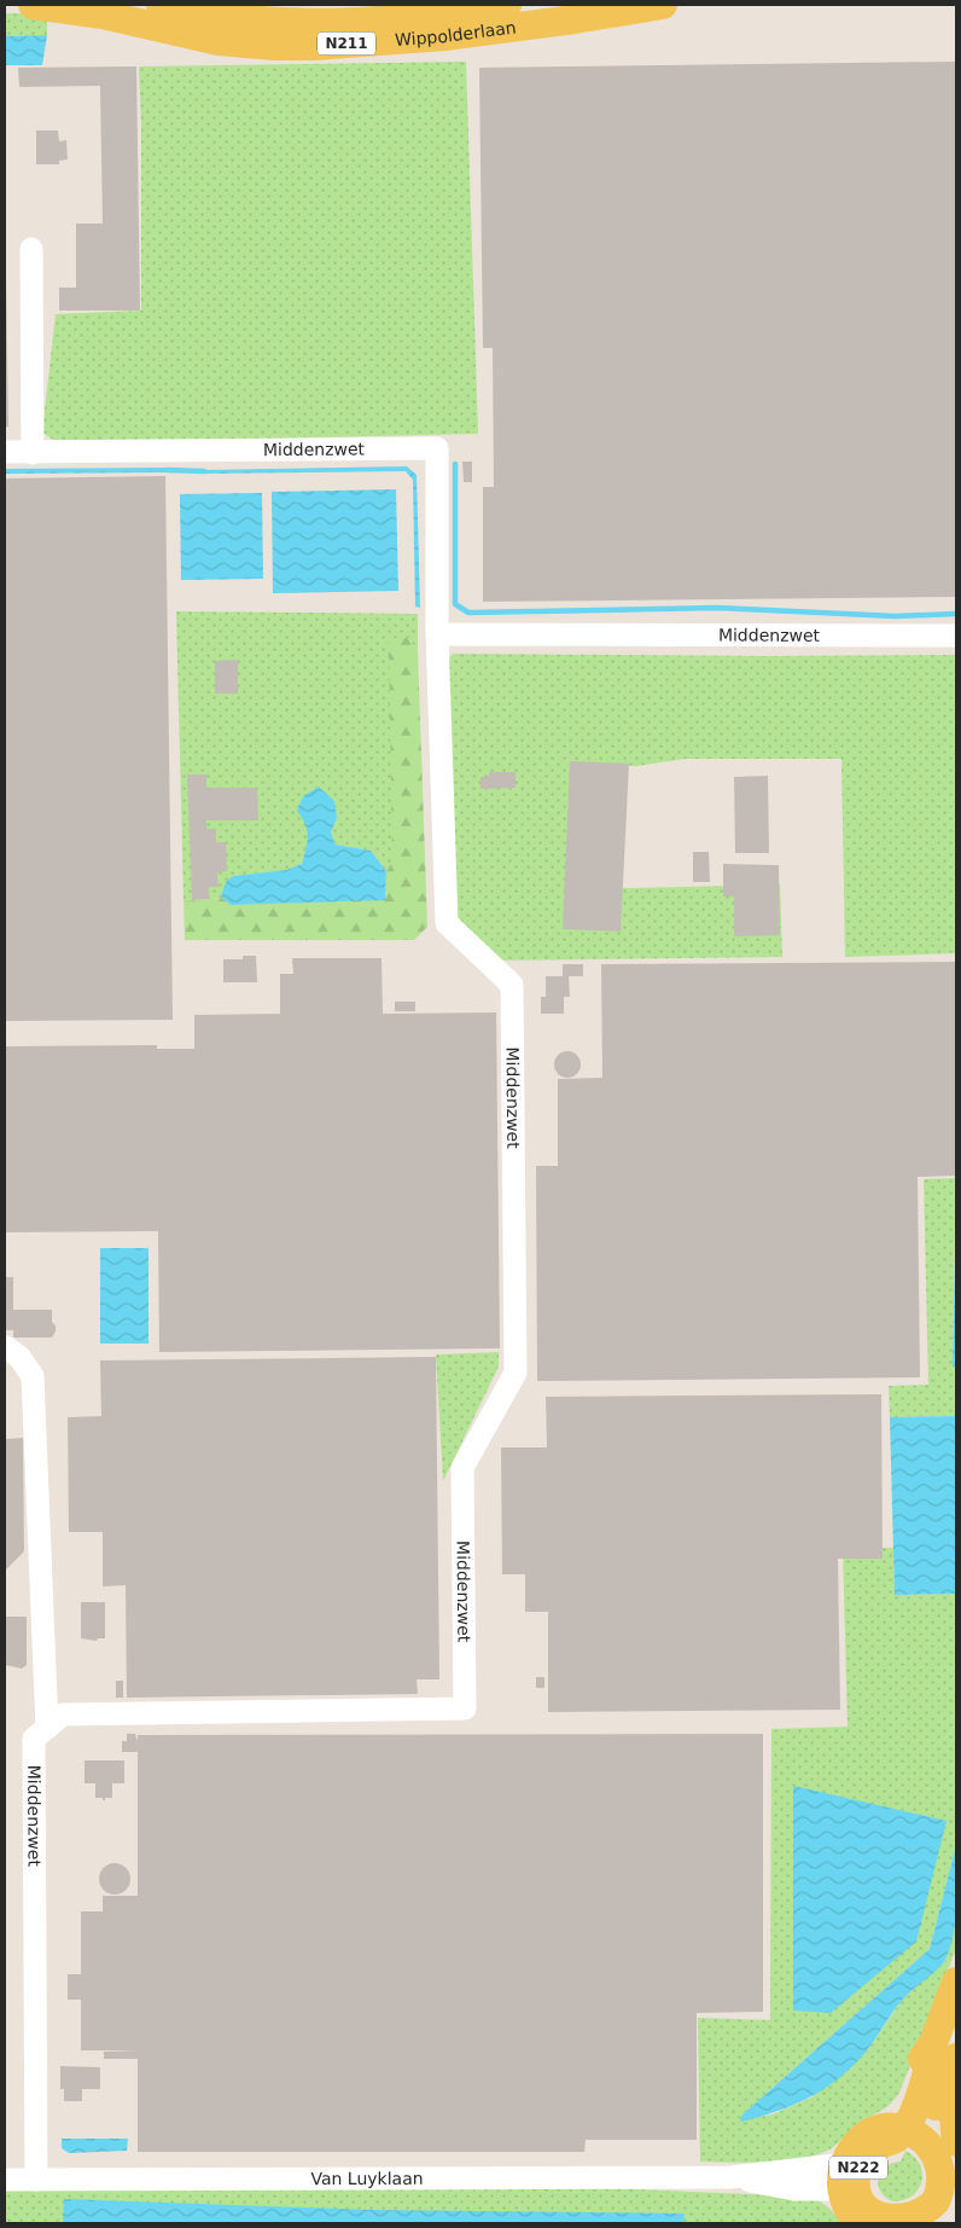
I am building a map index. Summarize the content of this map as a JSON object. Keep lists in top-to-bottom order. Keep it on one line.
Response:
{"streets":{"main road":["Wippolderlaan","N211","N222"],"street":["Middenzwet","Van Luyklaan"]},"crossings":[["Middenzwet","Van Luyklaan"],["N222","Van Luyklaan"]]}
